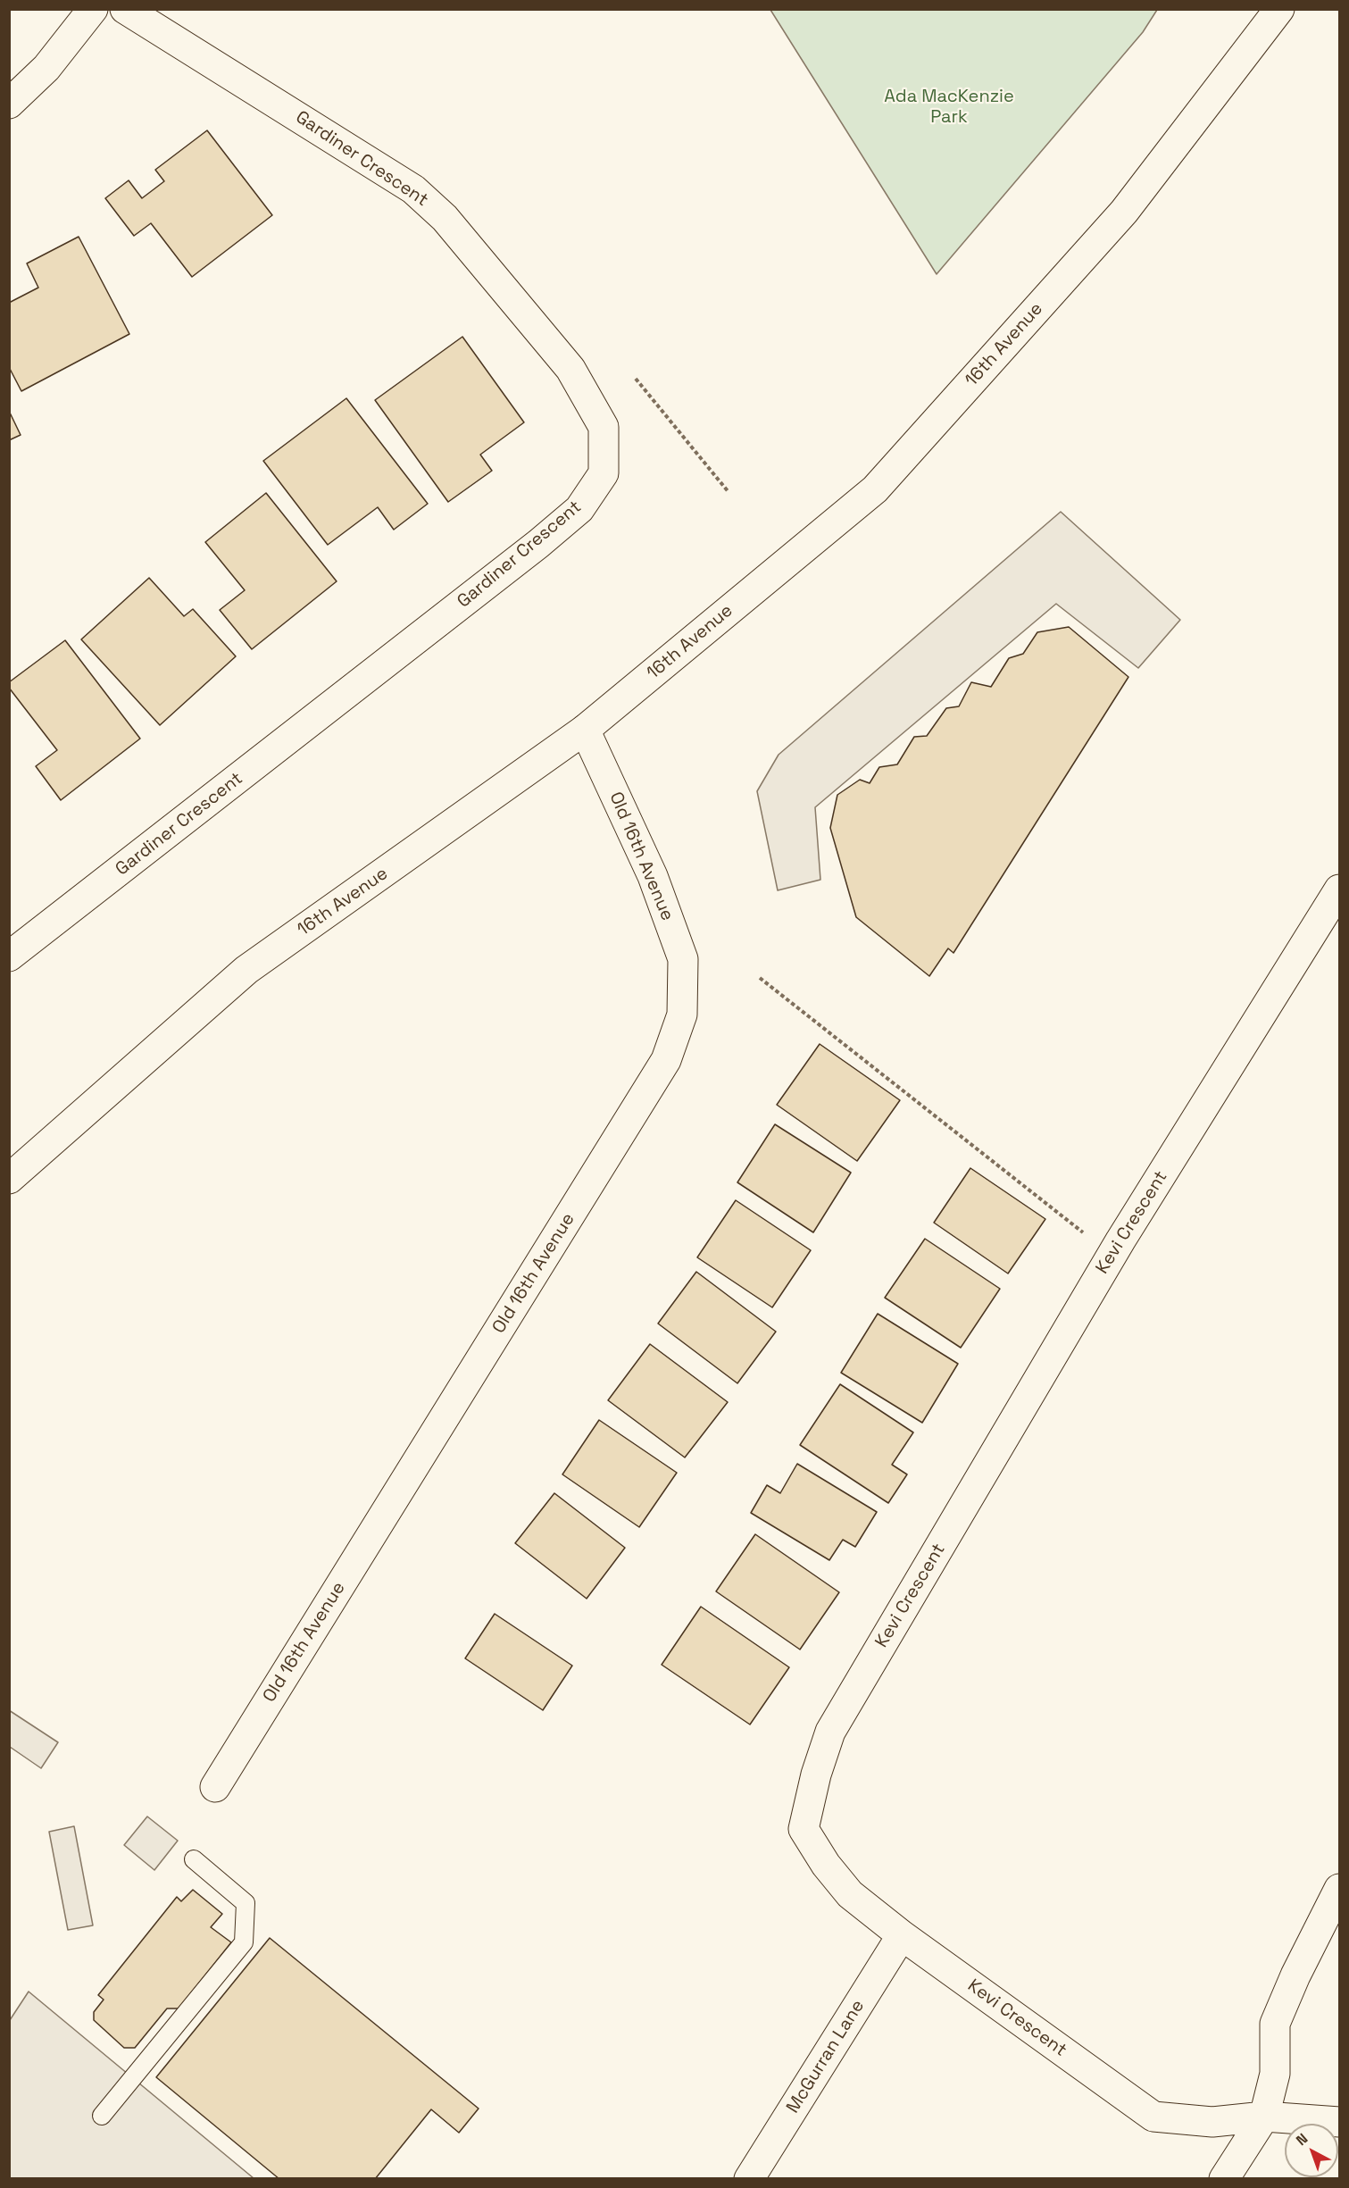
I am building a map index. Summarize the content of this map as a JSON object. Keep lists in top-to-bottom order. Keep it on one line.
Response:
{"streets":{"street":["Gardiner Crescent","16th Avenue","Old 16th Avenue","Kevi Crescent","McGurran Lane"]},"crossings":[["16th Avenue","Old 16th Avenue"],["Kevi Crescent","McGurran Lane"]],"parks":["Ada MacKenzie Park"],"north":"top left"}
